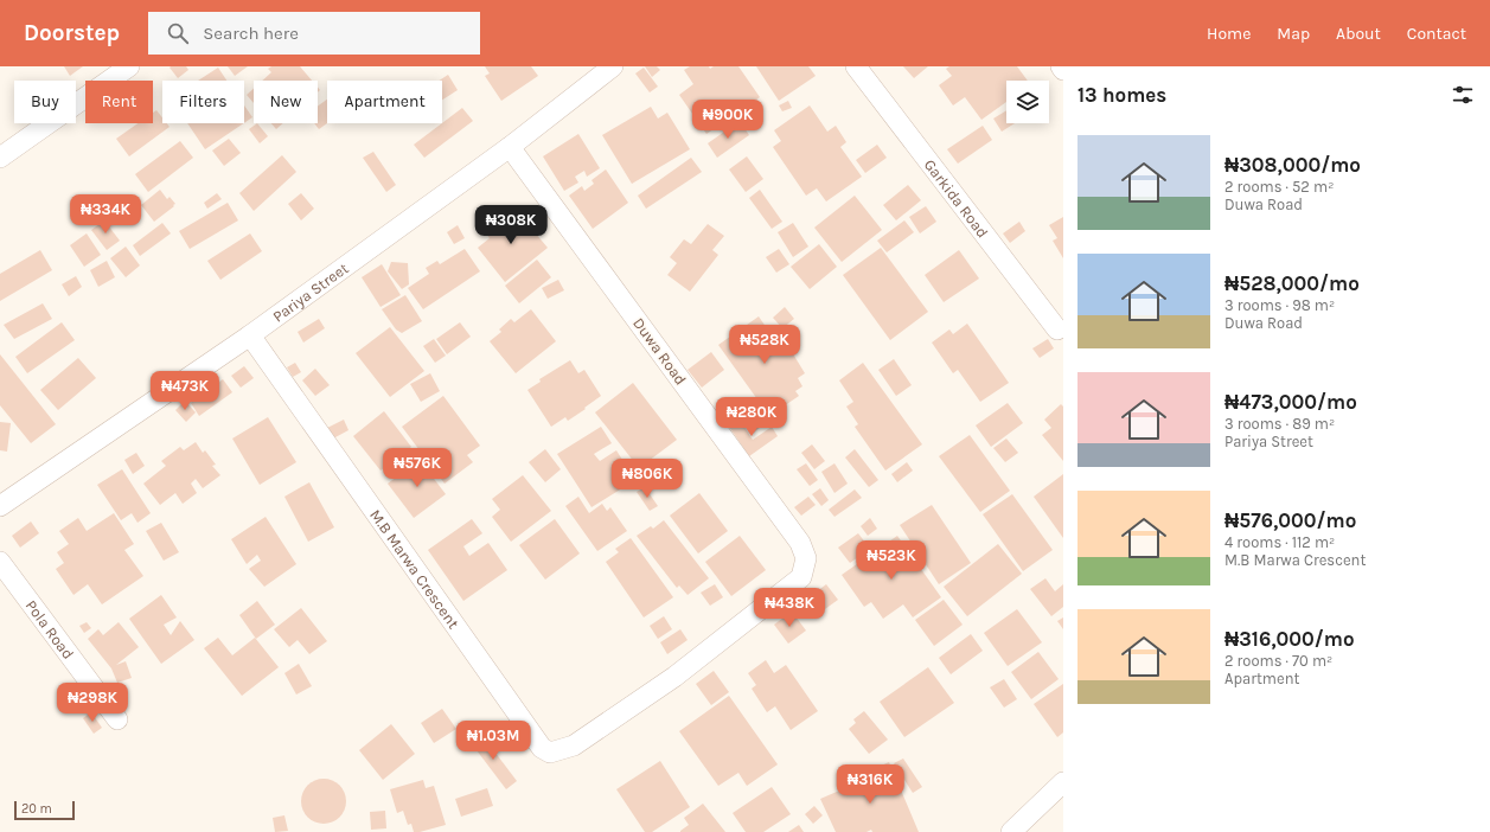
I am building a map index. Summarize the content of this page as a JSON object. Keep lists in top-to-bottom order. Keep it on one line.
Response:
{"streets":{"street":["Garkida Road","Pariya Street","Duwa Road","M.B Marwa Crescent","Pola Road"]},"crossings":[["Pariya Street","Duwa Road"],["Pariya Street","M.B Marwa Crescent"],["Duwa Road","M.B Marwa Crescent"]],"scale_bar":"20 m","page":{"header":"Doorstep","search":"Search here","nav":["Home","Map","About","Contact"],"heading":"13 homes","chip":["Buy","Rent","Filters","New","Apartment"],"price":["₦900K","₦334K","₦308K","₦528K","₦473K","₦280K","₦576K","₦806K","₦523K","₦438K","₦298K","₦1.03M","₦316K"],"list":[{"name":"₦308,000/mo","note":"2 rooms · 52 m² · Duwa Road"},{"name":"₦528,000/mo","note":"3 rooms · 98 m² · Duwa Road"},{"name":"₦473,000/mo","note":"3 rooms · 89 m² · Pariya Street"},{"name":"₦576,000/mo","note":"4 rooms · 112 m² · M.B Marwa Crescent"},{"name":"₦316,000/mo","note":"2 rooms · 70 m² · Apartment"}],"scale":"20 m"}}
